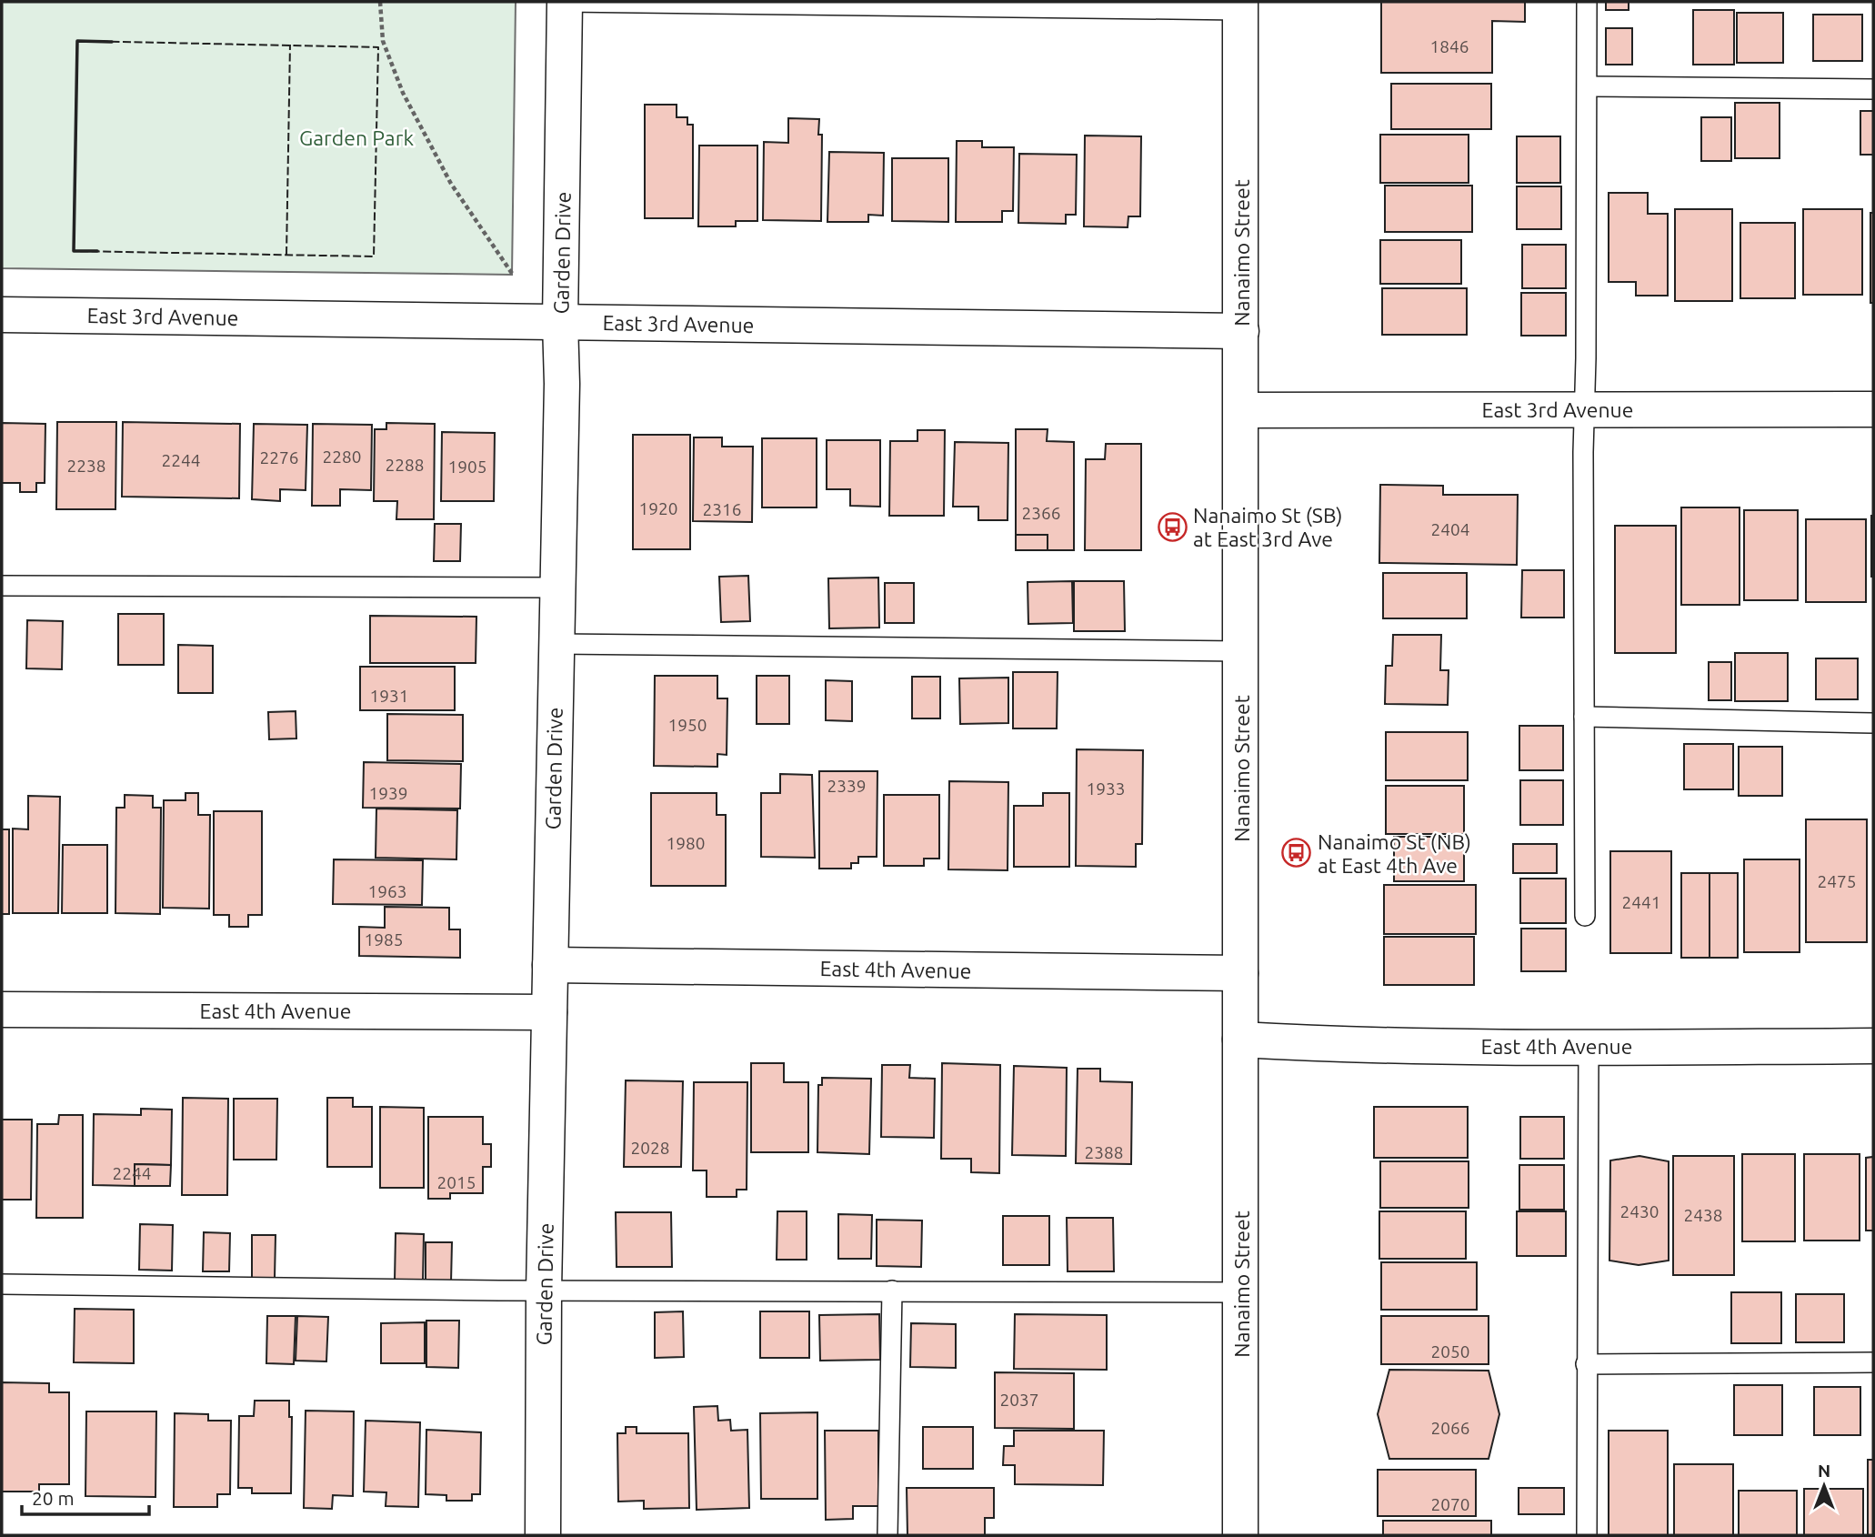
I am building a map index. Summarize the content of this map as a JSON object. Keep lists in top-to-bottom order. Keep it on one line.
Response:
{"streets":{"street":["Garden Drive","Nanaimo Street","East 3rd Avenue","East 4th Avenue"]},"crossings":[["Garden Drive","East 3rd Avenue"],["Garden Drive","East 4th Avenue"],["Nanaimo Street","East 3rd Avenue"],["Nanaimo Street","East 4th Avenue"]],"parks":["Garden Park"],"places":{"bus stop":["Nanaimo St (SB) at East 3rd Ave","Nanaimo St (NB) at East 4th Ave"]},"house_numbers":["1846","2280","2276","2244","2288","2238","1905","1920","2316","2366","2404","1931","1950","2339","1933","1939","1980","2475","1963","2441","1985","2028","2388","2244","2015","2430","2438","2050","2037","2066","2070"],"scale_bar":"20 m","north":"top"}
